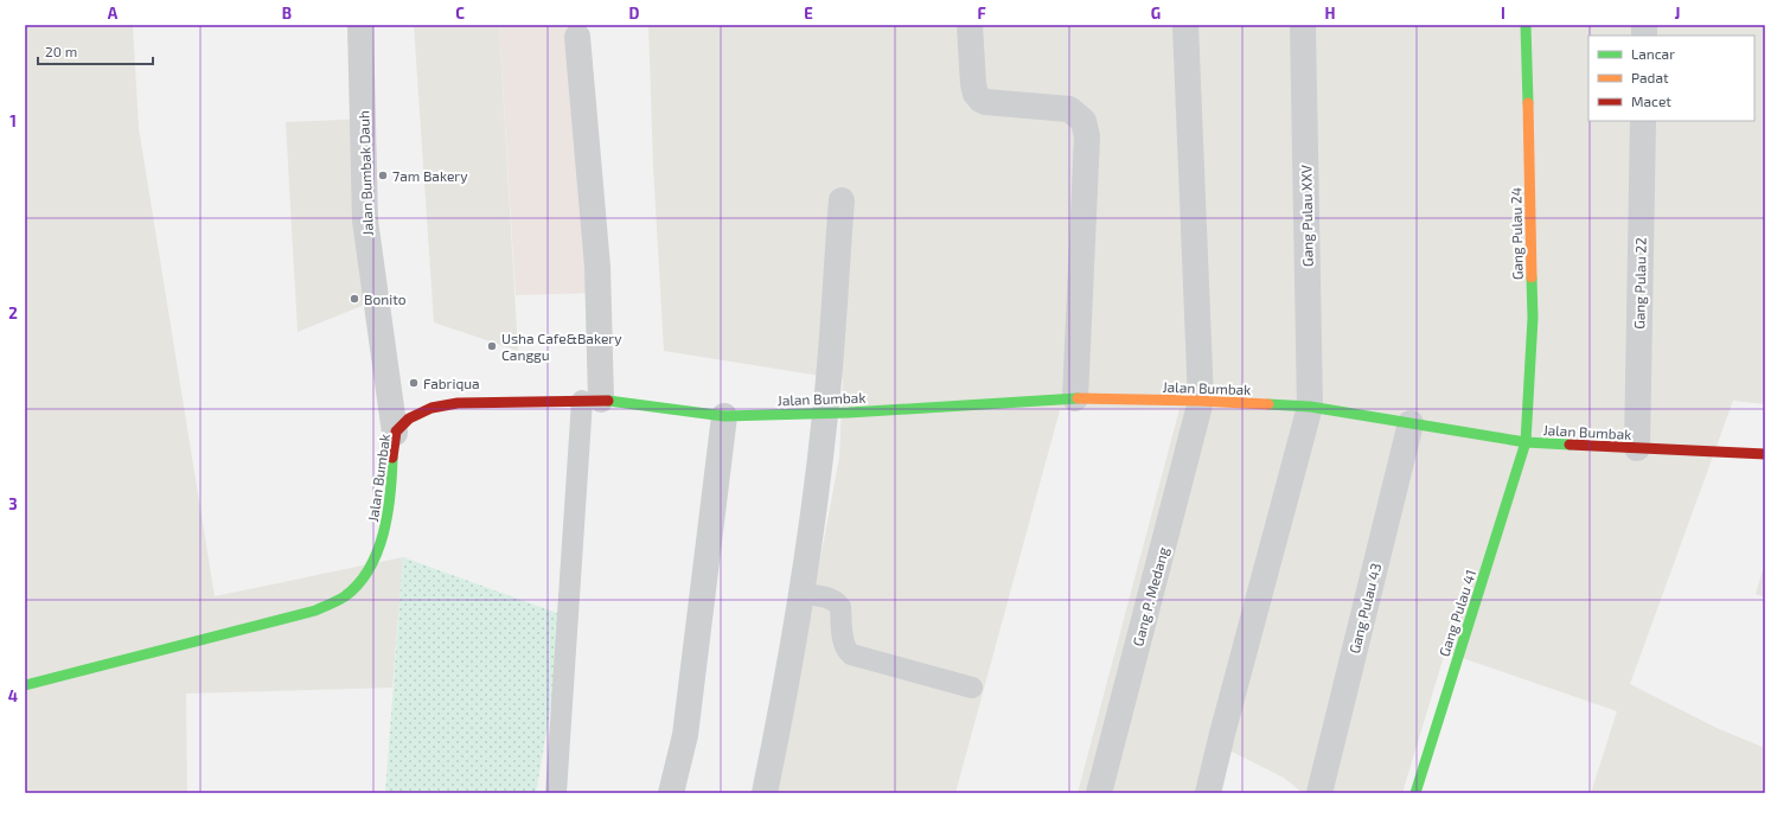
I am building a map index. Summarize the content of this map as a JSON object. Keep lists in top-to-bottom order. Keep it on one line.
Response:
{"streets":{"street":["Jalan Bumbak Dauh","Gang Pulau XXV","Gang Pulau 24","Gang Pulau 22","Jalan Bumbak","Gang P. Medang","Gang Pulau 43","Gang Pulau 41"]},"crossings":[["Jalan Bumbak Dauh","Jalan Bumbak"],["Gang Pulau XXV","Jalan Bumbak"],["Gang Pulau 24","Jalan Bumbak"],["Gang Pulau 24","Gang Pulau 41"],["Gang Pulau 22","Jalan Bumbak"],["Jalan Bumbak","Gang P. Medang"],["Jalan Bumbak","Gang Pulau 43"],["Jalan Bumbak","Gang Pulau 41"]],"places":["7am Bakery","Bonito","Usha Cafe&Bakery Canggu","Fabriqua"],"legend":["Lancar","Padat","Macet"],"scale_bar":"20 m","grid":{"columns":["A","B","C","D","E","F","G","H","I","J"],"rows":["1","2","3","4"]}}
